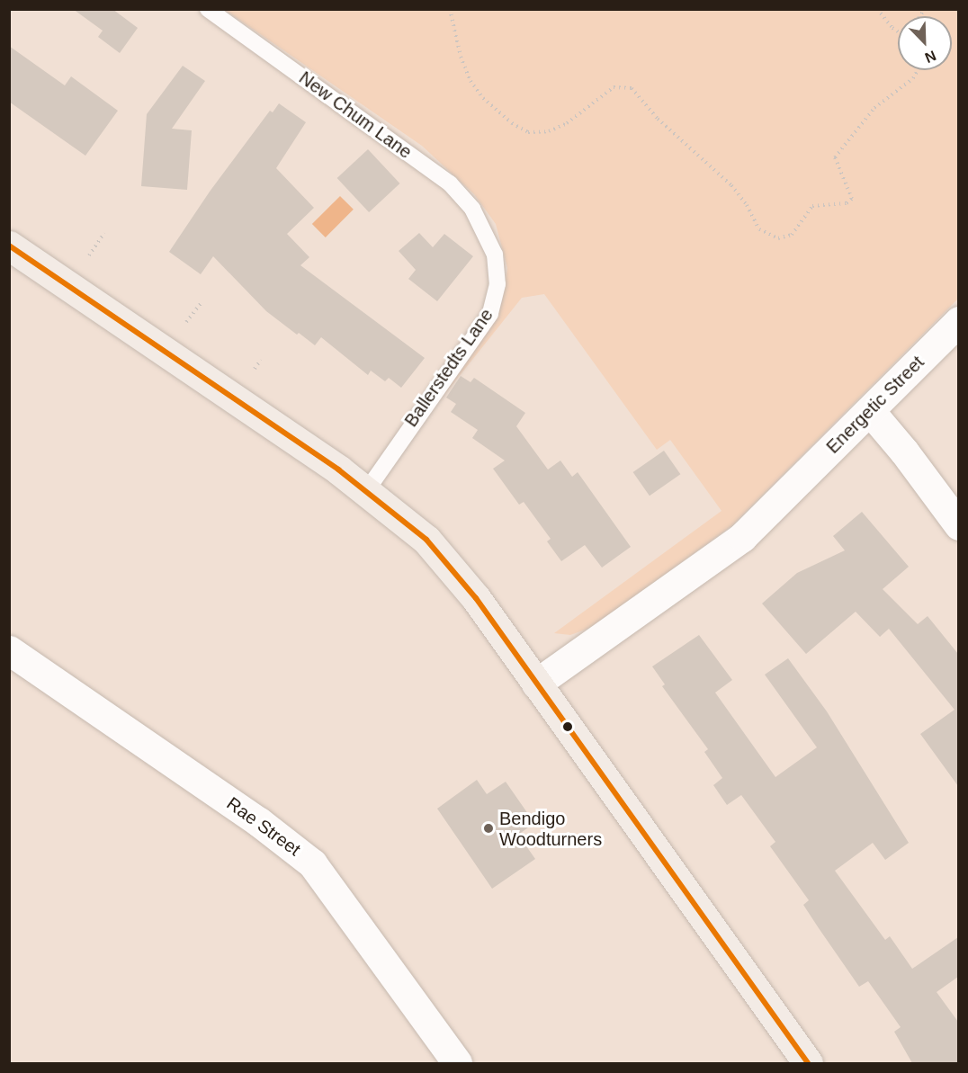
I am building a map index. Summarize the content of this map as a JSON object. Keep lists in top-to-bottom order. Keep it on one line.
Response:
{"streets":{"street":["Energetic Street","Rae Street"],"lane":["New Chum Lane","Ballerstedts Lane"]},"crossings":[["New Chum Lane","Ballerstedts Lane"]],"places":["Bendigo Woodturners"],"north":"bottom right"}
